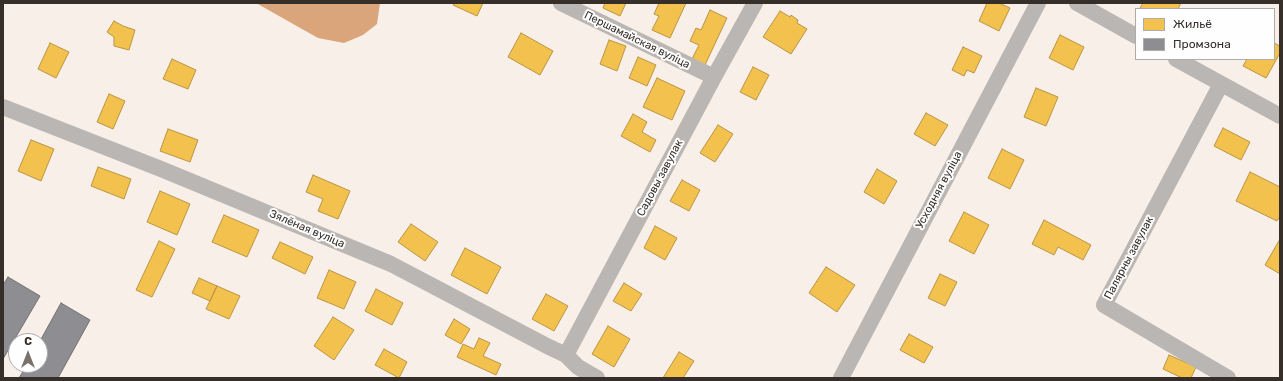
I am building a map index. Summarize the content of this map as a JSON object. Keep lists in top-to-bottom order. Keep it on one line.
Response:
{"streets":{"street":["Першамайская вуліца","Садовы завулак","Усходняя вуліца","Зялёная вуліца","Палярны завулак"]},"crossings":[["Першамайская вуліца","Садовы завулак"],["Садовы завулак","Зялёная вуліца"]],"legend":["Жильё","Промзона"],"north":"top"}
